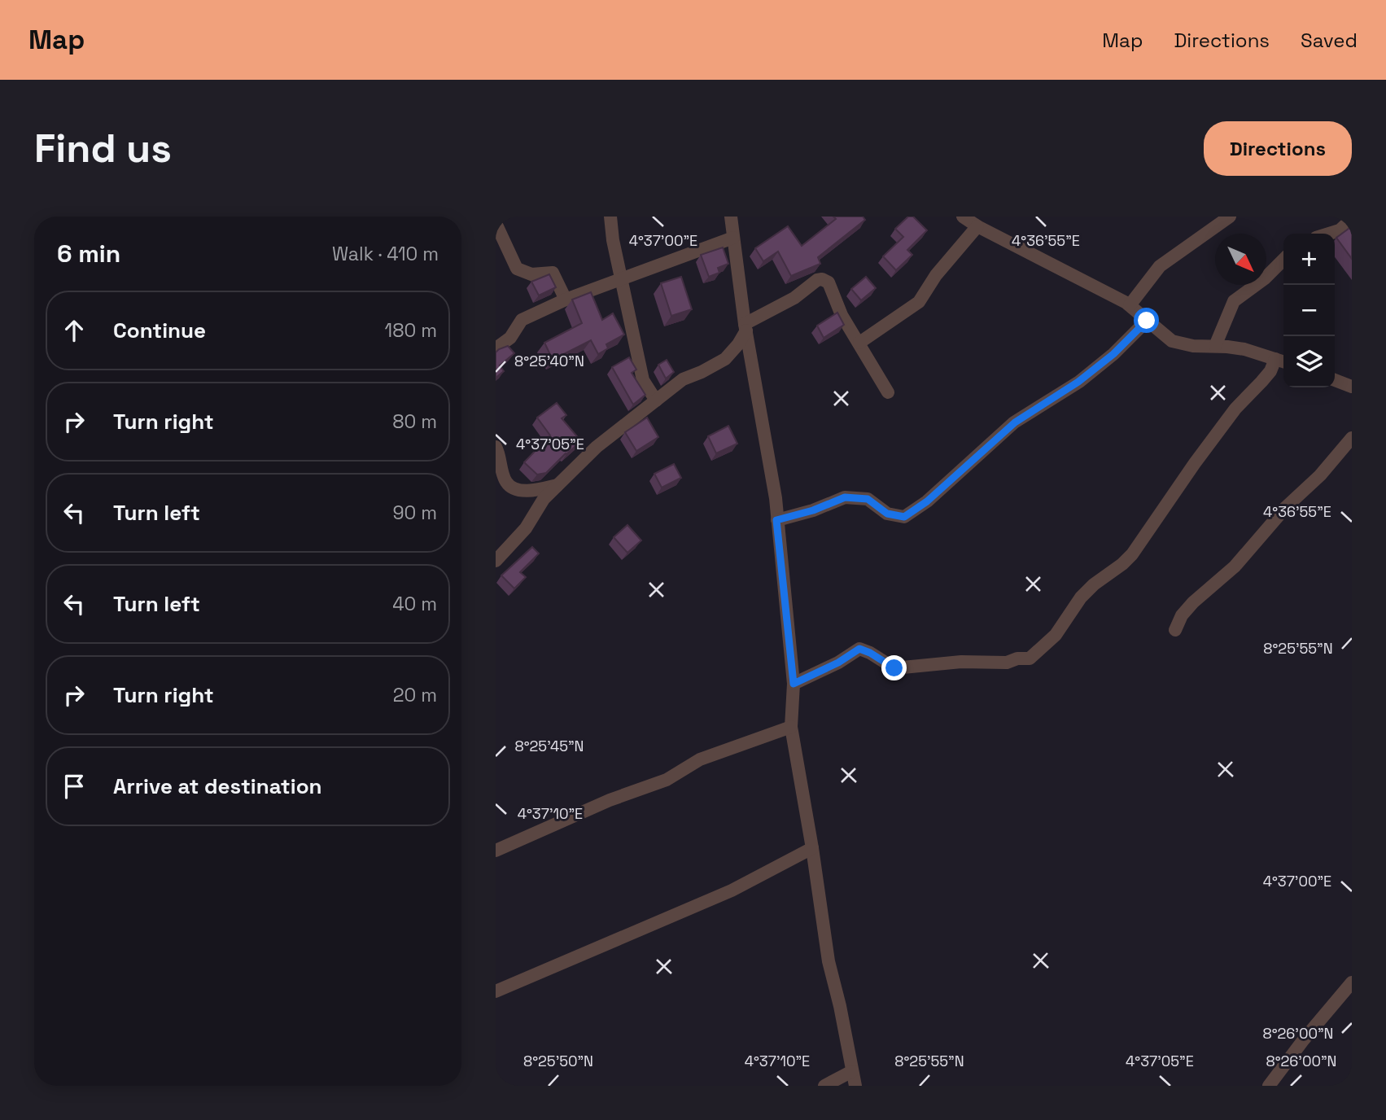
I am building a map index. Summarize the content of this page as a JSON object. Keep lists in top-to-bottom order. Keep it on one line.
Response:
{"north":"bottom right","page":{"header":"Map","nav":["Map","Directions","Saved"],"buttons":"Directions","title":"Find us","heading":["6 min","Walk · 410 m"],"map_buttons":["+","−"],"list":[["Continue","180 m"],["Turn right","80 m"],["Turn left","90 m"],["Turn left","40 m"],["Turn right","20 m"],"Arrive at destination"]},"coordinates":["4°37'00\"E","4°36'55\"E","8°25'40\"N","4°37'05\"E","8°25'55\"N","8°25'45\"N","4°37'10\"E","8°26'00\"N","8°25'50\"N"]}
